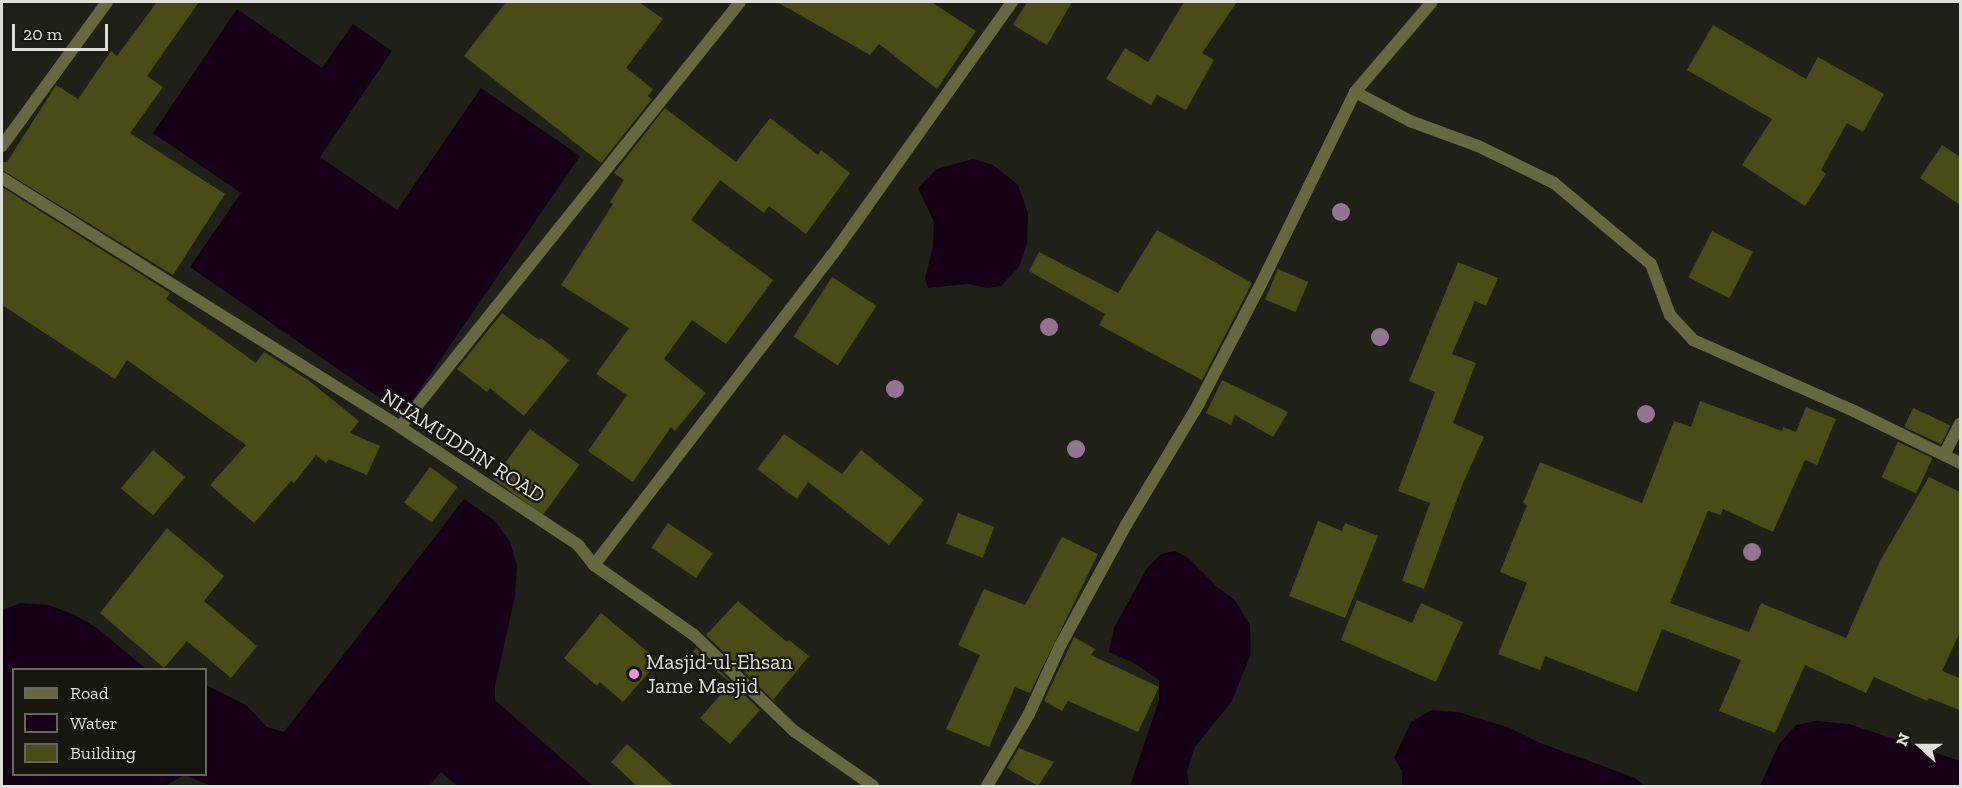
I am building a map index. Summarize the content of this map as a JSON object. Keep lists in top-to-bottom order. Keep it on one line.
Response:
{"streets":{"street":["NIJAMUDDIN ROAD"]},"places":["Masjid-ul-Ehsan Jame Masjid"],"legend":["Road","Water","Building"],"scale_bar":"20 m","north":"left"}
